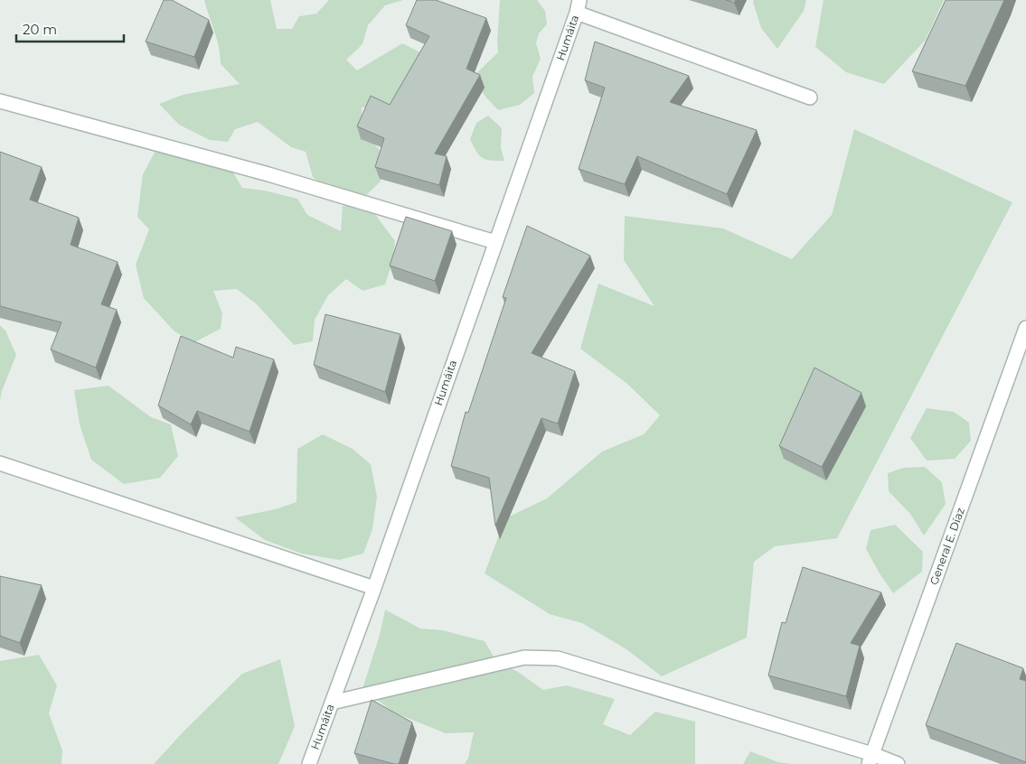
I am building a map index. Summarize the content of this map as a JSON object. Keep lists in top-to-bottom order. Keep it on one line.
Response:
{"streets":{"street":["Humáita","General E. Díaz"]},"scale_bar":"20 m"}
